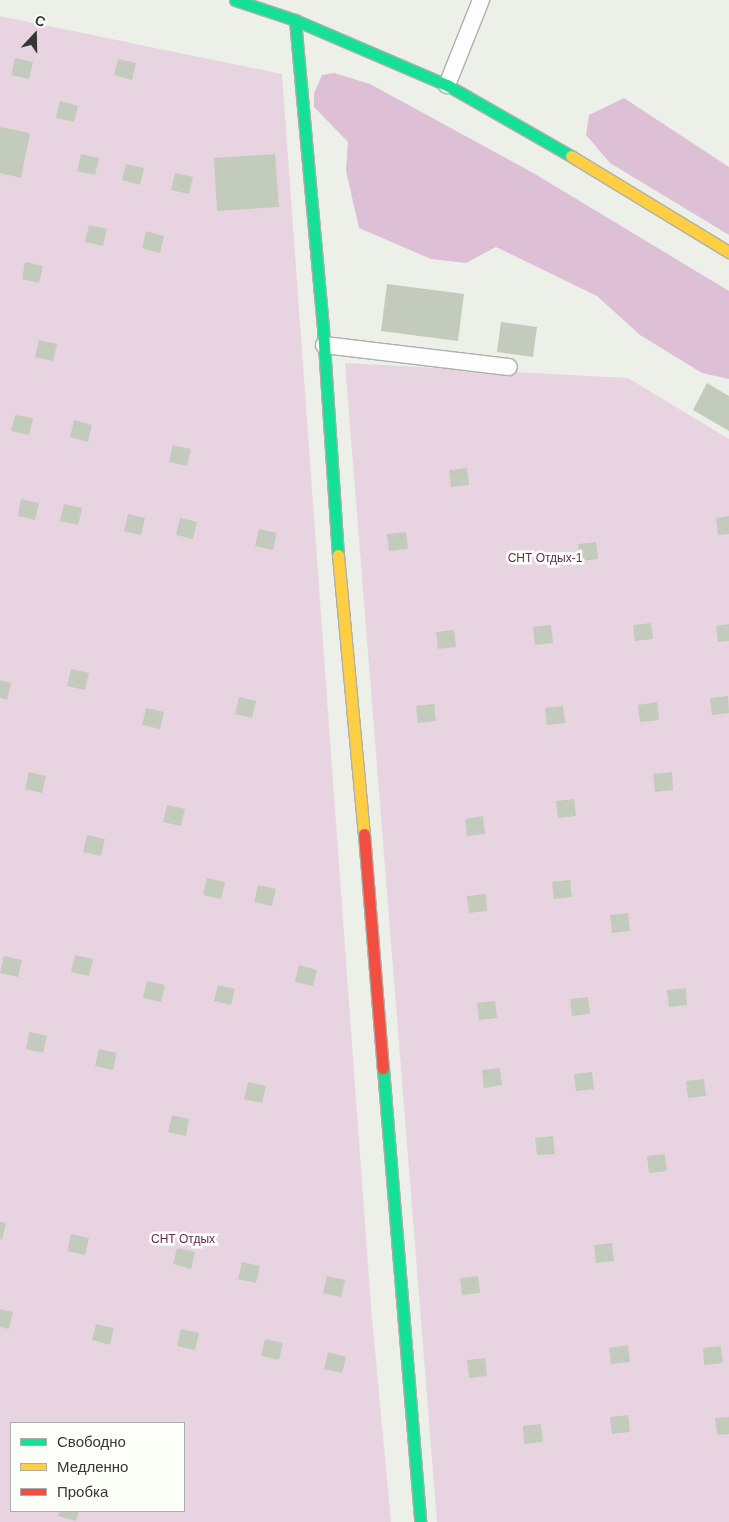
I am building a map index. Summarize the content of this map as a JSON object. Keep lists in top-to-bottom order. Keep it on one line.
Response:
{"parks":["СНТ Отдых-1","СНТ Отдых"],"legend":["Свободно","Медленно","Пробка"],"north":"top"}
